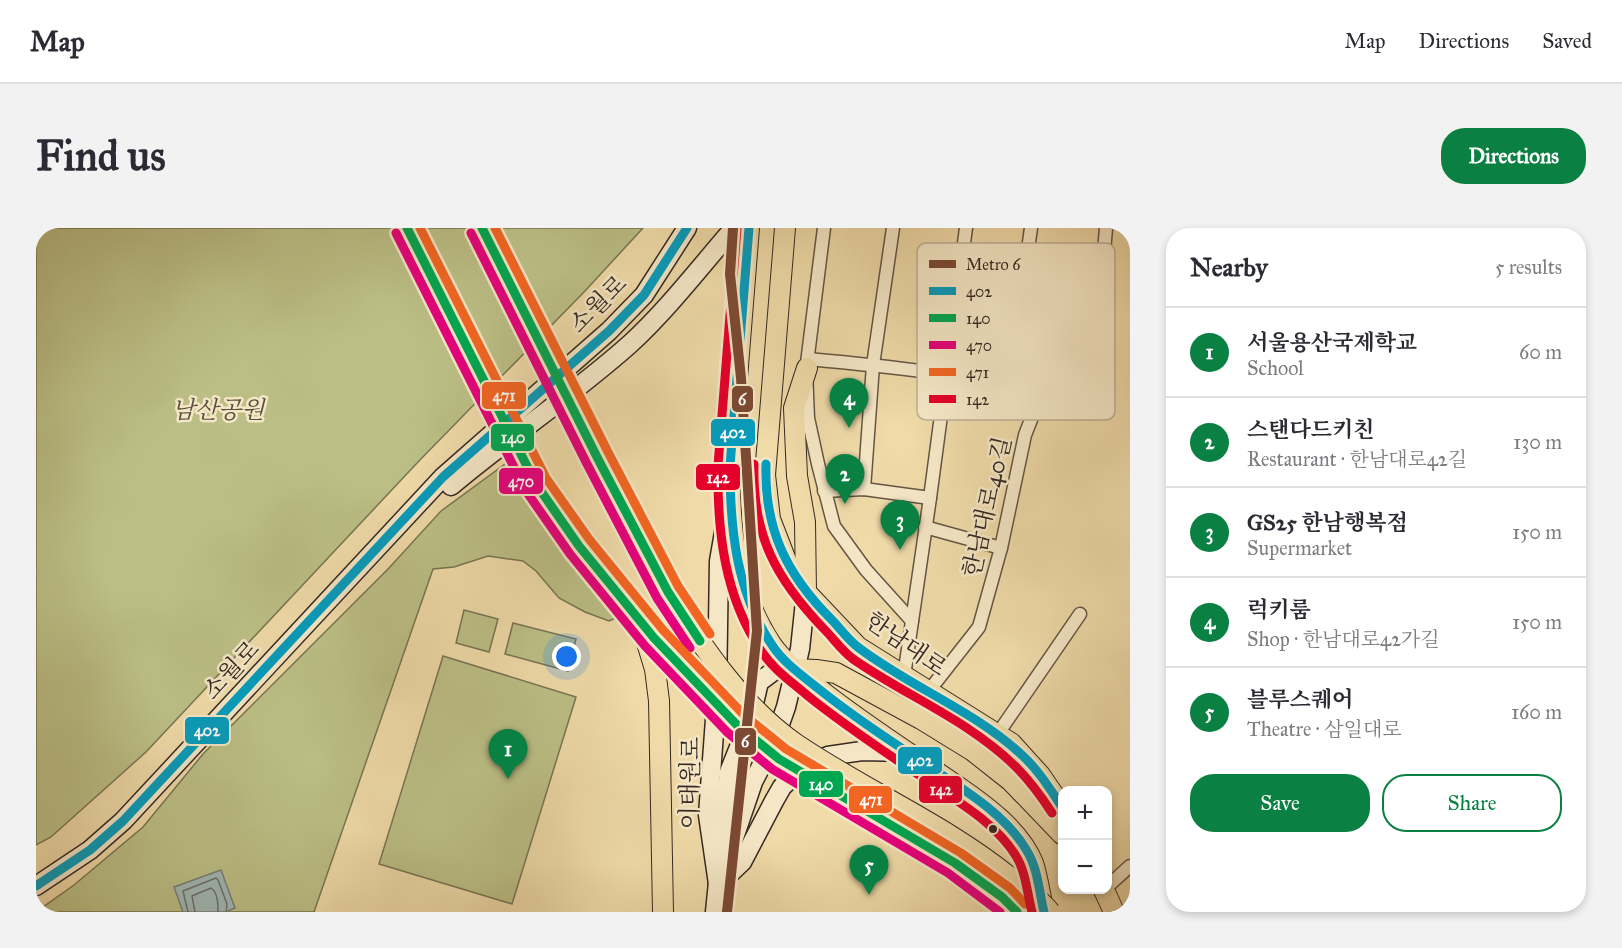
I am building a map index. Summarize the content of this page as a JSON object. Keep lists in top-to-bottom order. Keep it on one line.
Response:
{"streets":{"main road":["소월로","한남대로","이태원로"],"street":["한남대로40길"]},"crossings":[["한남대로40길","한남대로"],["한남대로","이태원로"]],"parks":["남산공원"],"lines":["metro line 6","transit line 402","transit line 140","transit line 471","transit line 142","transit line 470"],"legend":["Metro 6","402","140","470","471","142"],"page":{"header":"Map","nav":["Map","Directions","Saved"],"buttons":["Directions",["Save","Share"]],"title":"Find us","heading":["Nearby","5 results"],"list":[{"mark":"1","name":"서울용산국제학교","note":"School","value":"60 m"},{"mark":"2","name":"스탠다드키친","note":"Restaurant · 한남대로42길","value":"130 m"},{"mark":"3","name":"GS25 한남행복점","note":"Supermarket","value":"150 m"},{"mark":"4","name":"럭키룸","note":"Shop · 한남대로42가길","value":"150 m"},{"mark":"5","name":"블루스퀘어","note":"Theatre · 삼일대로","value":"160 m"}],"pins":["4","2","3","1","5"],"map_buttons":["+","−"]}}
